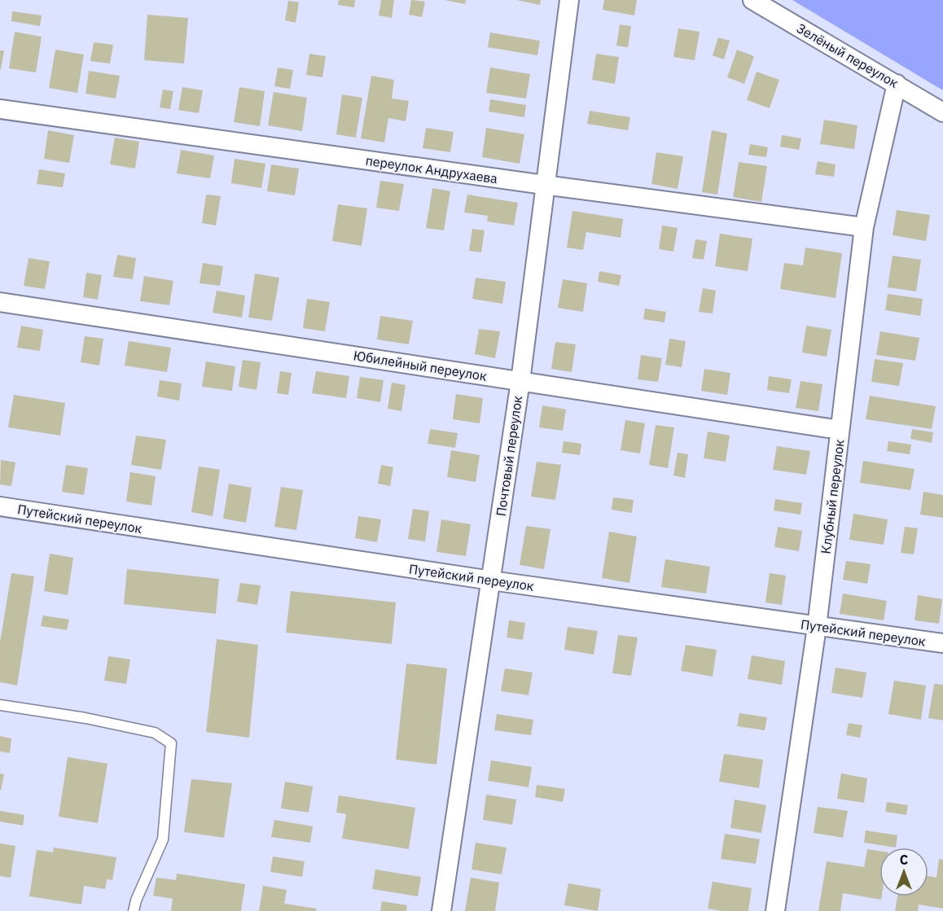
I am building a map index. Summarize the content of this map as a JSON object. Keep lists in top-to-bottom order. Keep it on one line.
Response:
{"streets":{"street":["Зелёный переулок","переулок Андрухаева","Юбилейный переулок","Почтовый переулок","Клубный переулок","Путейский переулок"]},"crossings":[["Зелёный переулок","Клубный переулок"],["переулок Андрухаева","Почтовый переулок"],["переулок Андрухаева","Клубный переулок"],["Юбилейный переулок","Почтовый переулок"],["Юбилейный переулок","Клубный переулок"],["Почтовый переулок","Путейский переулок"],["Клубный переулок","Путейский переулок"]],"north":"top"}
